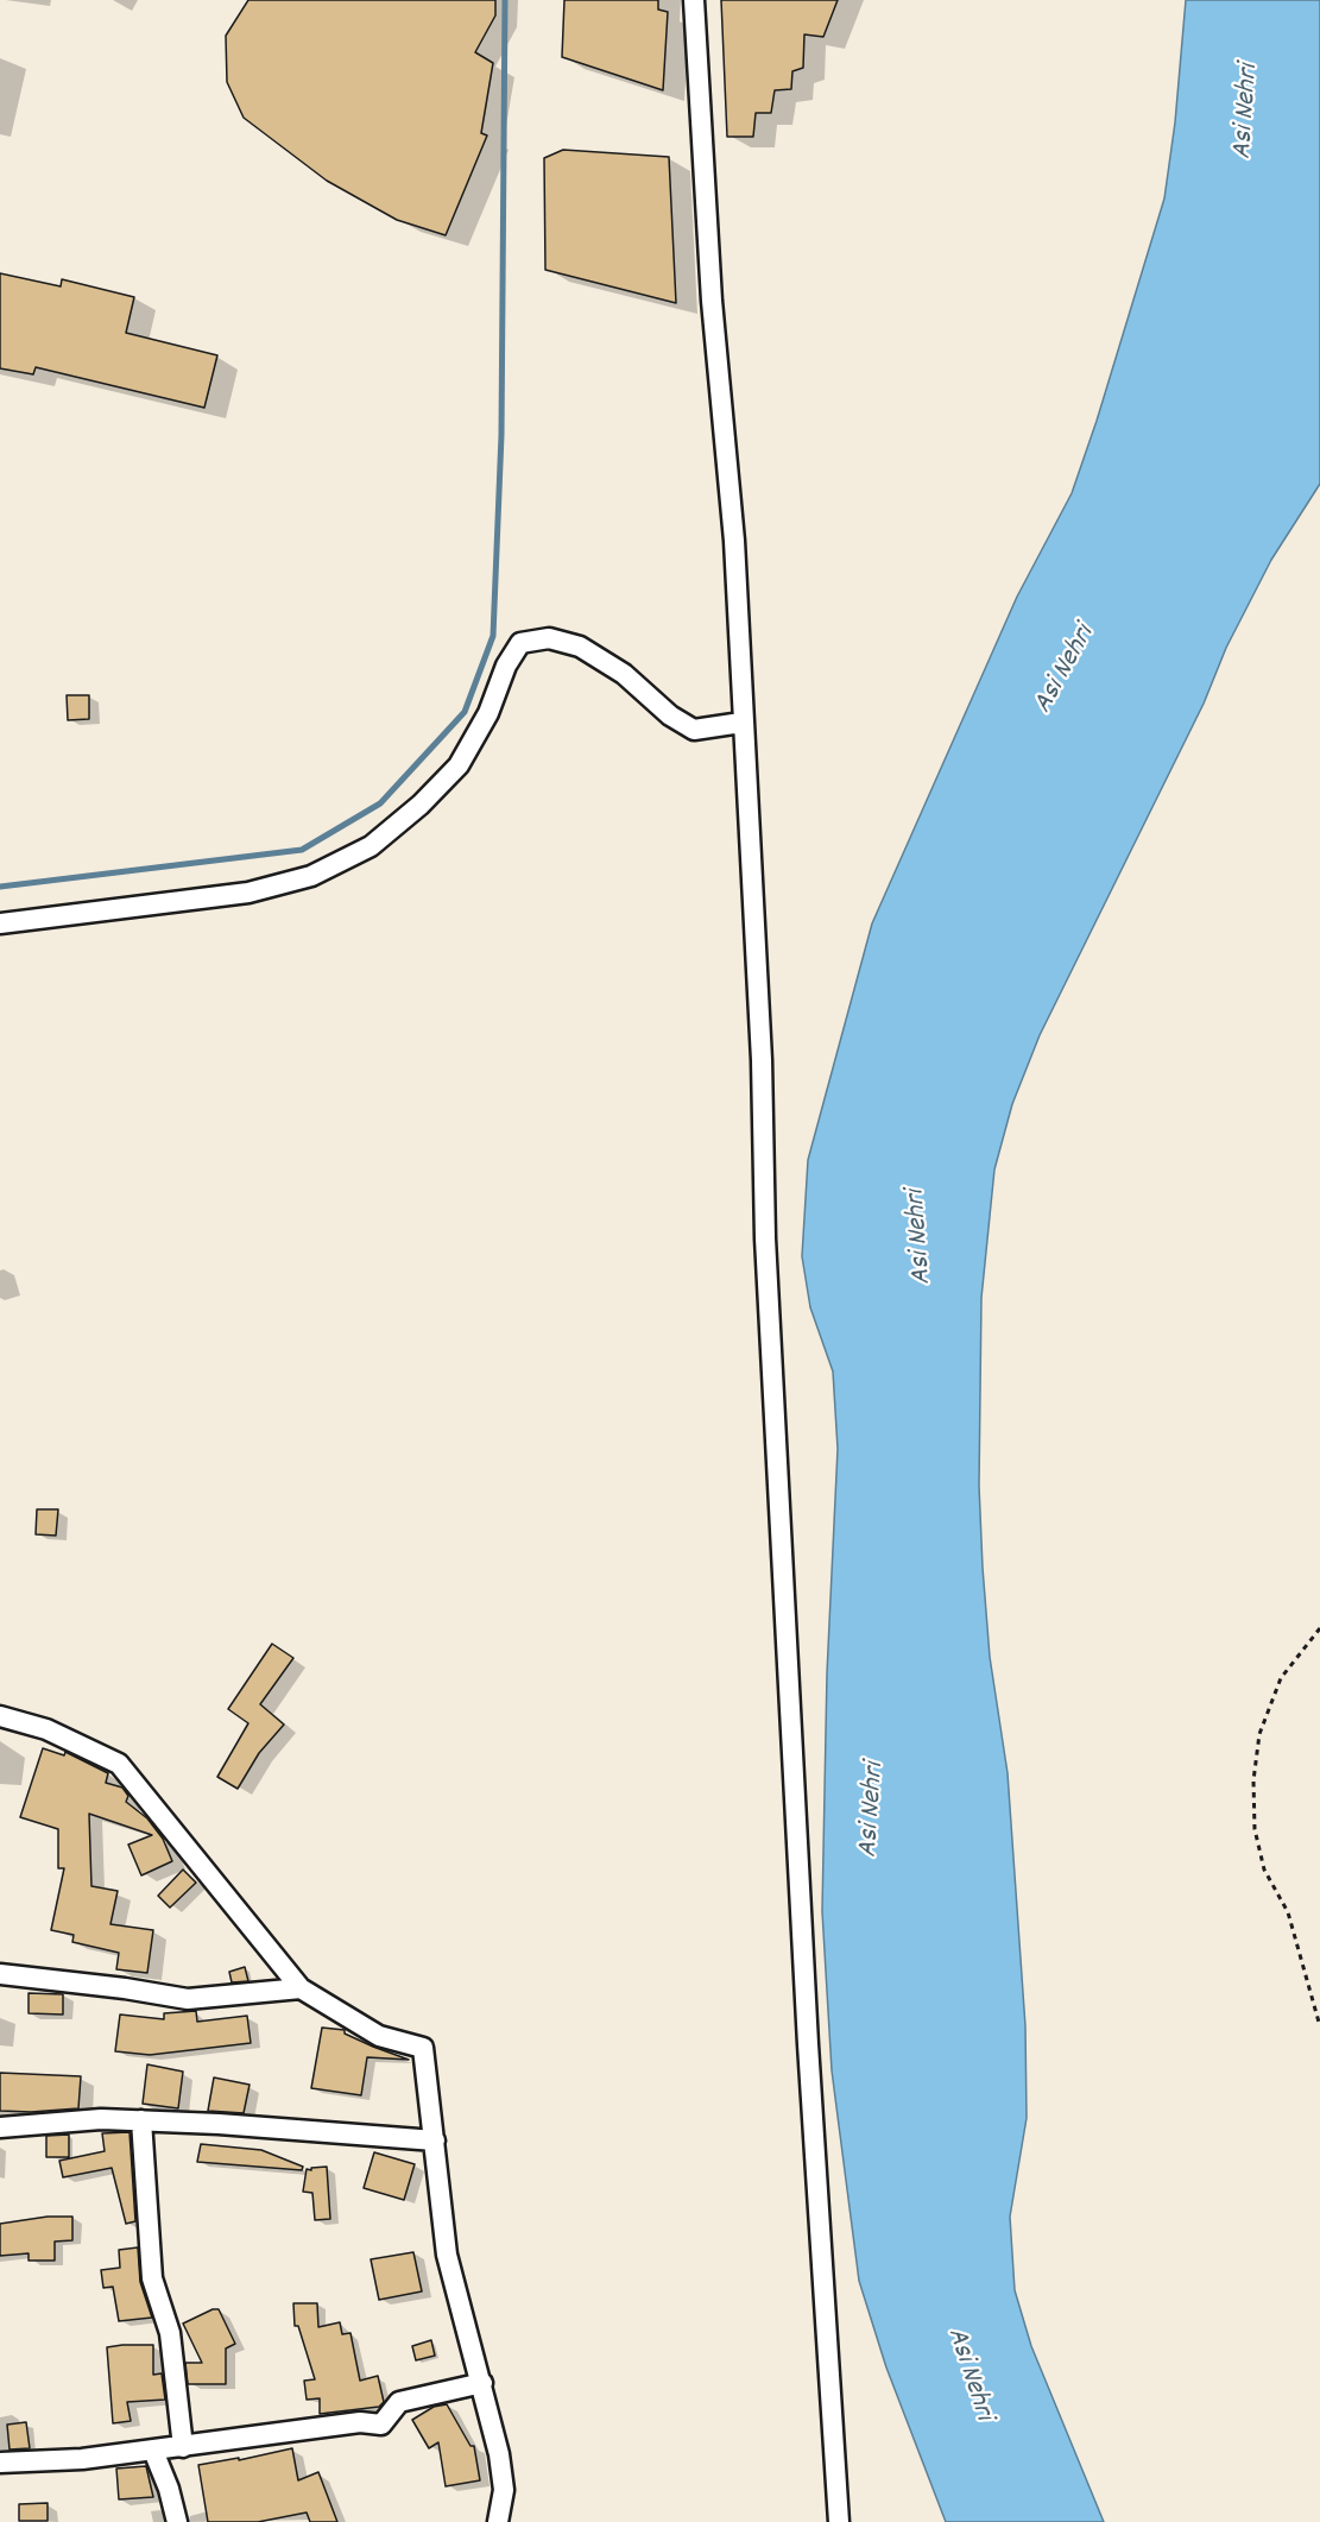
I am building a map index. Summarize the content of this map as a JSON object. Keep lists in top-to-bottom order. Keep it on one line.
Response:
{"water":["Asi Nehri"]}
